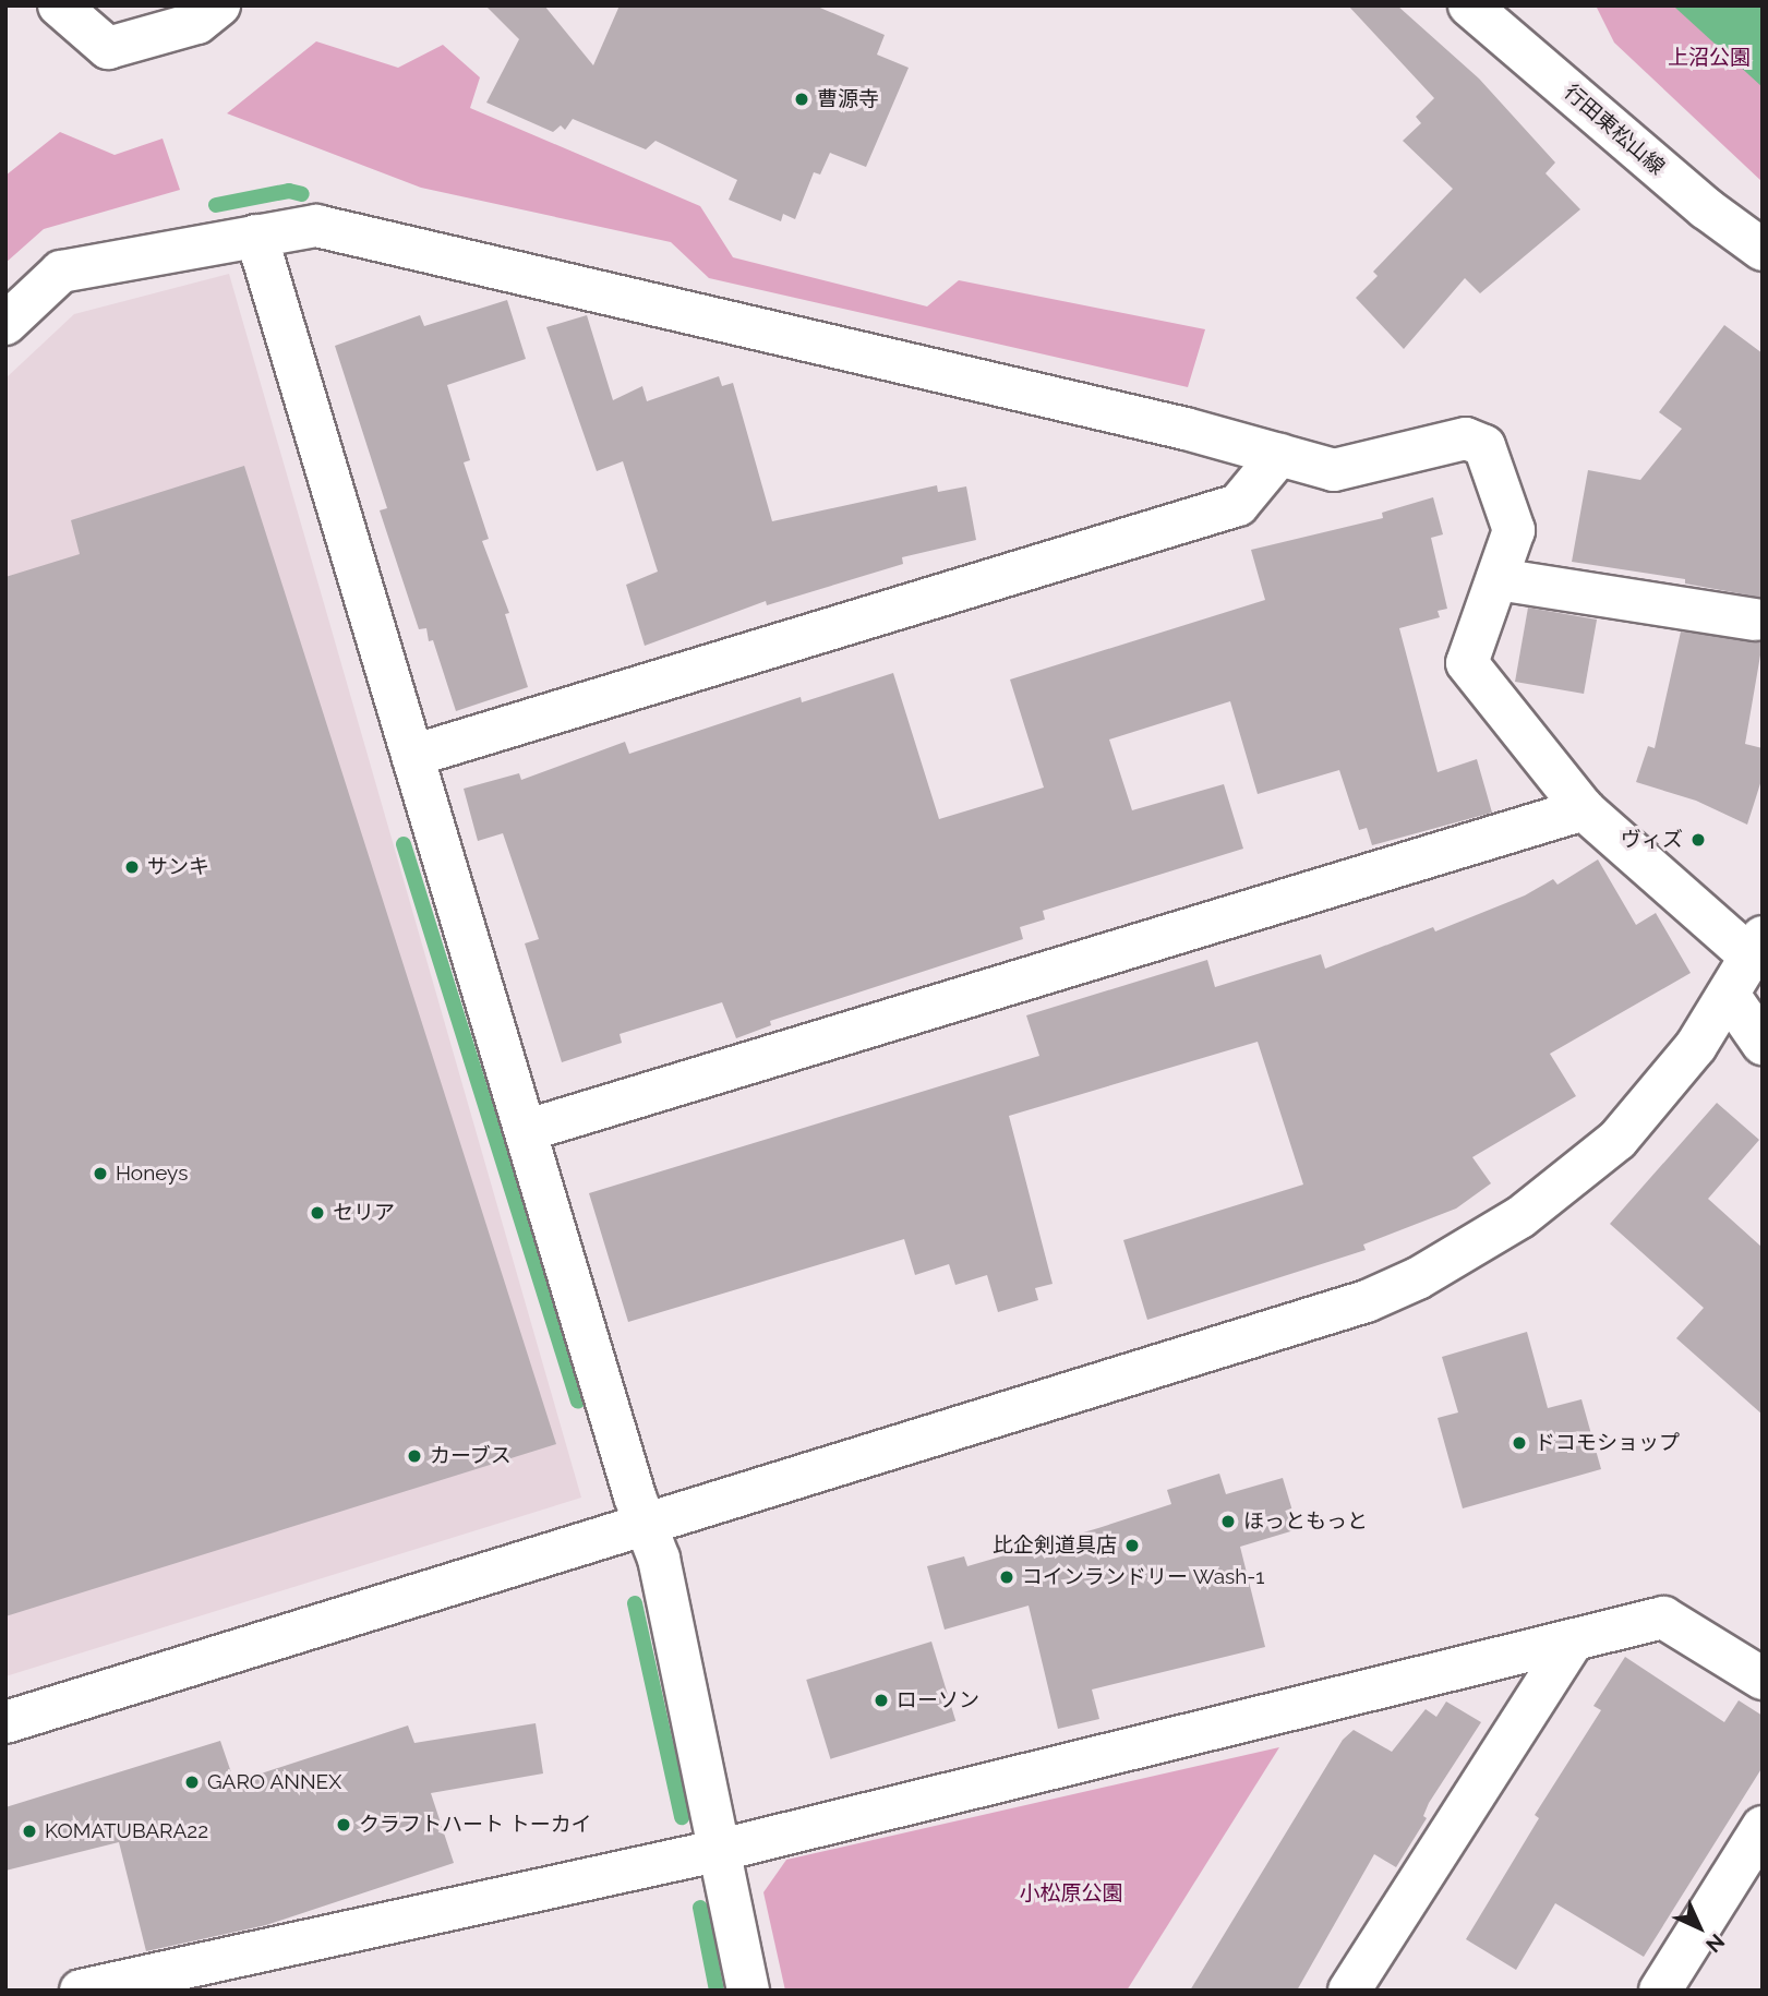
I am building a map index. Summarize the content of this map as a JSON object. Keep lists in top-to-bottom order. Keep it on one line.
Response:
{"streets":{"street":["行田東松山線"]},"parks":["上沼公園","小松原公園"],"places":["曹源寺","ヴィズ","サンキ","Honeys","セリア","ドコモショップ","カーブス","ほっともっと","比企剣道具店","コインランドリー Wash-1","ローソン","GARO ANNEX","クラフトハート トーカイ","KOMATUBARA22"],"north":"bottom right"}
